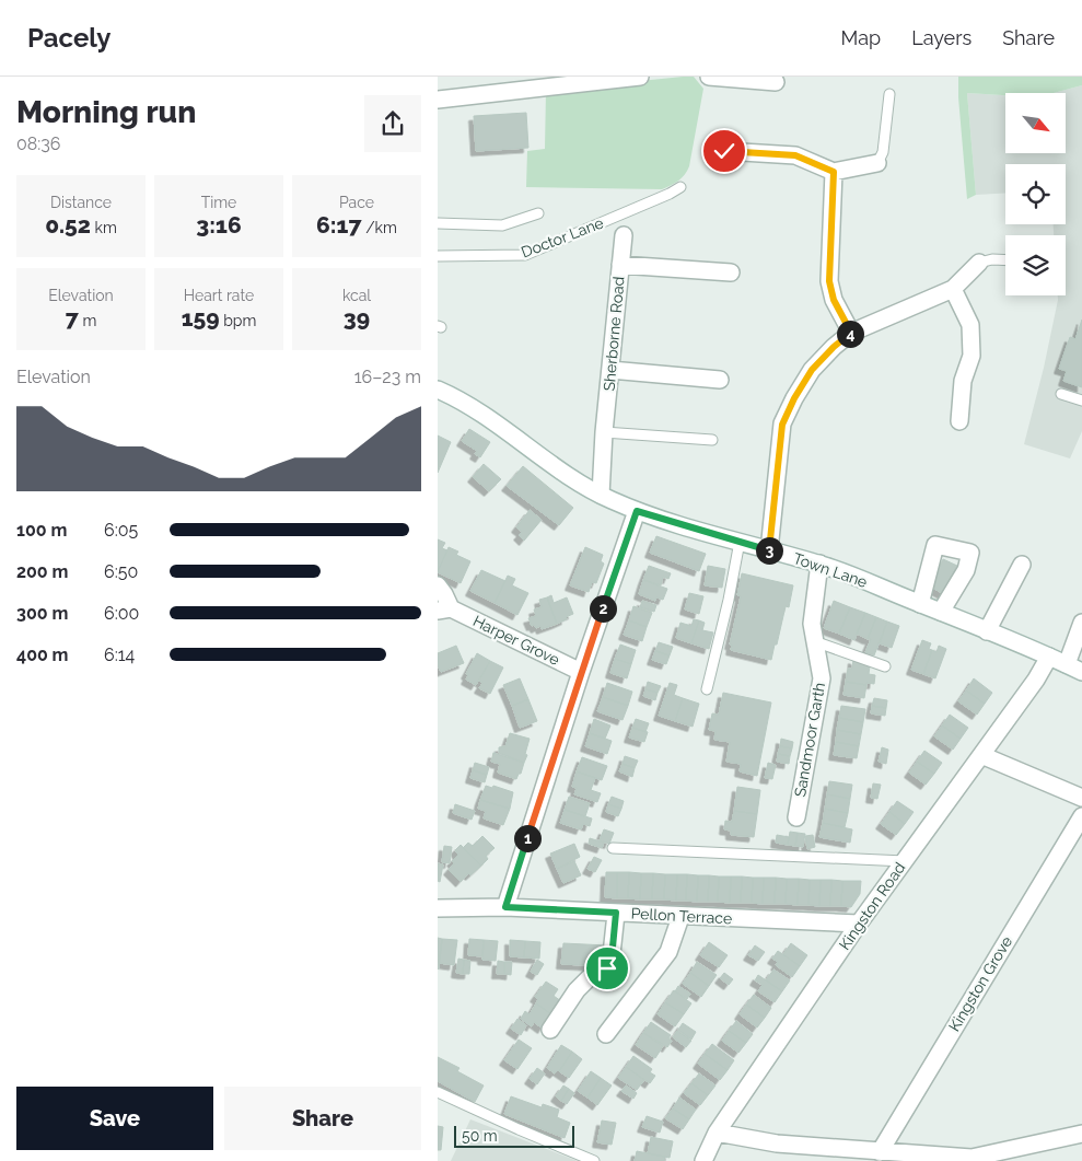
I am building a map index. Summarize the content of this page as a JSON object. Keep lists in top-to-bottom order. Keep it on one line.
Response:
{"streets":{"street":["Sherborne Road","Town Lane","Harper Grove","Sandmoor Garth","Kingston Road","Pellon Terrace","Kingston Grove"],"lane":["Doctor Lane"]},"crossings":[["Sherborne Road","Town Lane"],["Town Lane","Sandmoor Garth"],["Town Lane","Kingston Road"],["Kingston Road","Pellon Terrace"]],"scale_bar":"50 m","north":"bottom right","page":{"header":"Pacely","nav":["Map","Layers","Share"],"heading":["Morning run","08:36"],"stats":[["Distance","0.52 km"],["Time","3:16"],["Pace","6:17 /km"],["Elevation","7 m"],["Heart rate","159 bpm"],["kcal","39"]],"pins":["4","3","2","1"],"chart":["Elevation","16–23 m"],"list":[{"name":"100 m","note":"6:05"},{"name":"200 m","note":"6:50"},{"name":"300 m","note":"6:00"},{"name":"400 m","note":"6:14"}],"buttons":["Save","Share"],"scale":"50 m"}}
